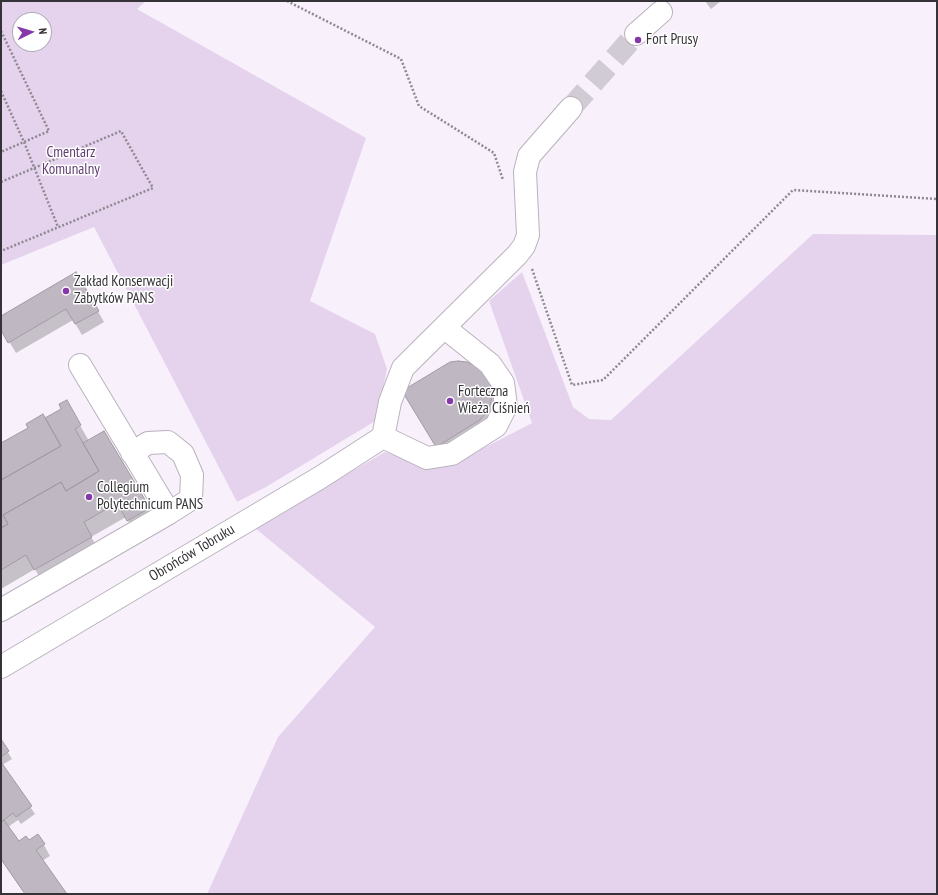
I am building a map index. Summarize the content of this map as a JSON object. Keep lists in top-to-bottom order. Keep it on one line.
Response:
{"streets":{"street":["Obrońców Tobruku"]},"parks":["Cmentarz Komunalny"],"places":["Fort Prusy","Zakład Konserwacji Zabytków PANS","Forteczna Wieża Ciśnień","Collegium Polytechnicum PANS"],"north":"right"}
